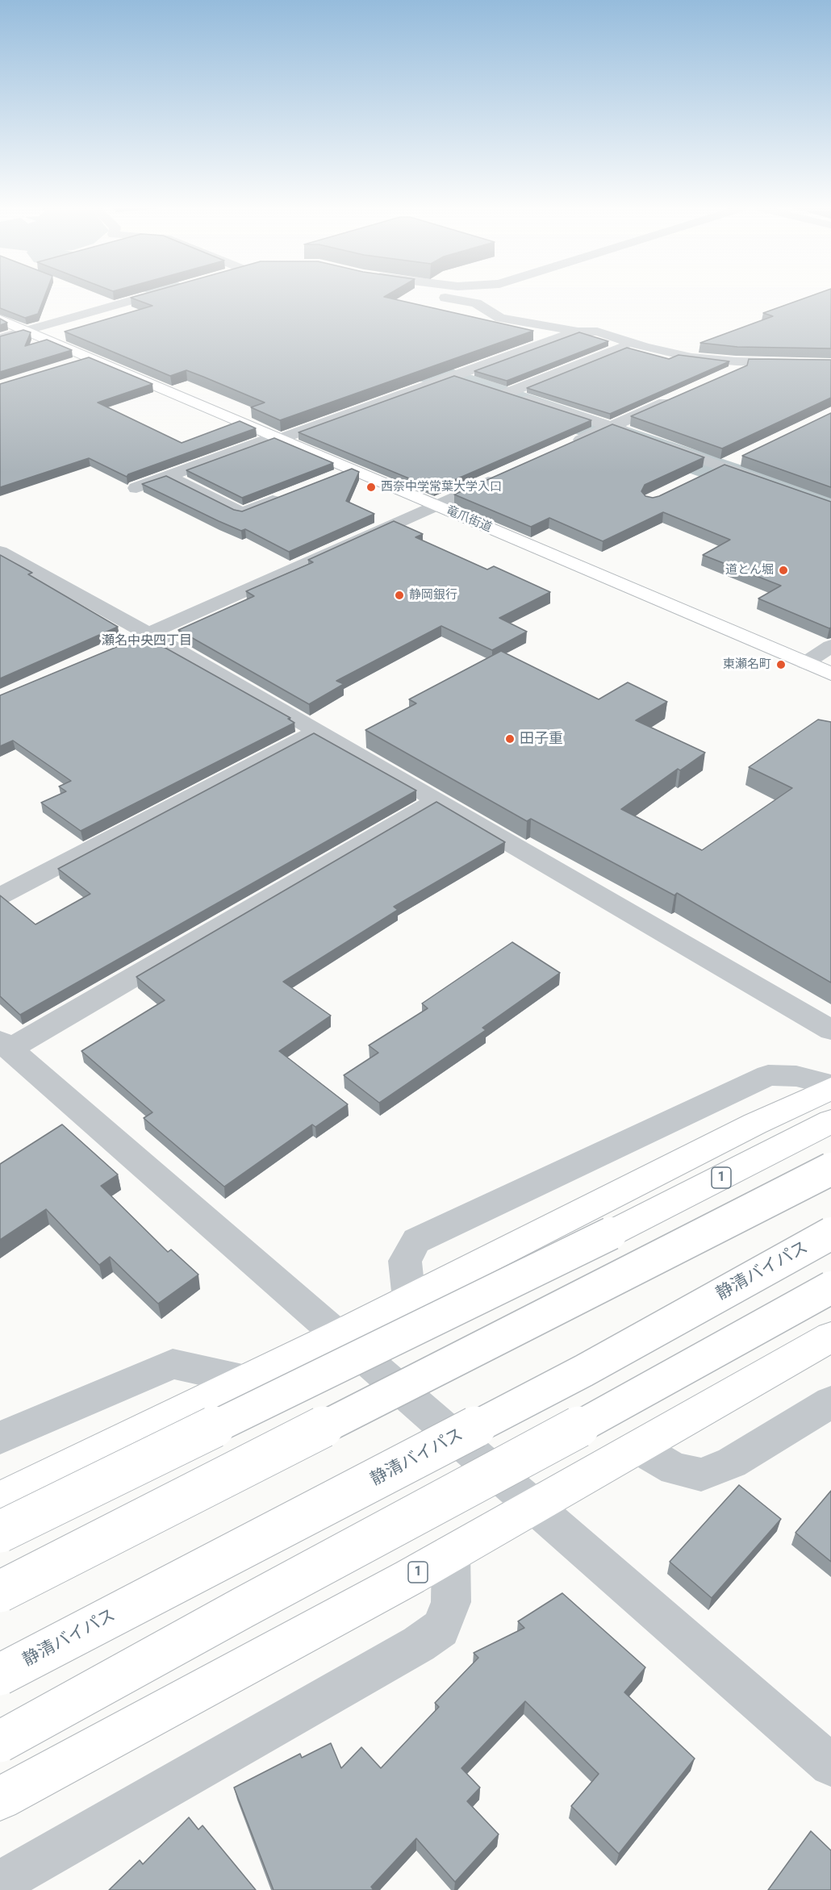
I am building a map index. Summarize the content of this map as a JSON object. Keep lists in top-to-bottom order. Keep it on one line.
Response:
{"streets":{"main road":["竜爪街道","1","静清バイパス"]},"districts":["瀬名中央四丁目"],"places":["西奈中学常葉大学入口","道とん堀","静岡銀行","東瀬名町","田子重"]}
